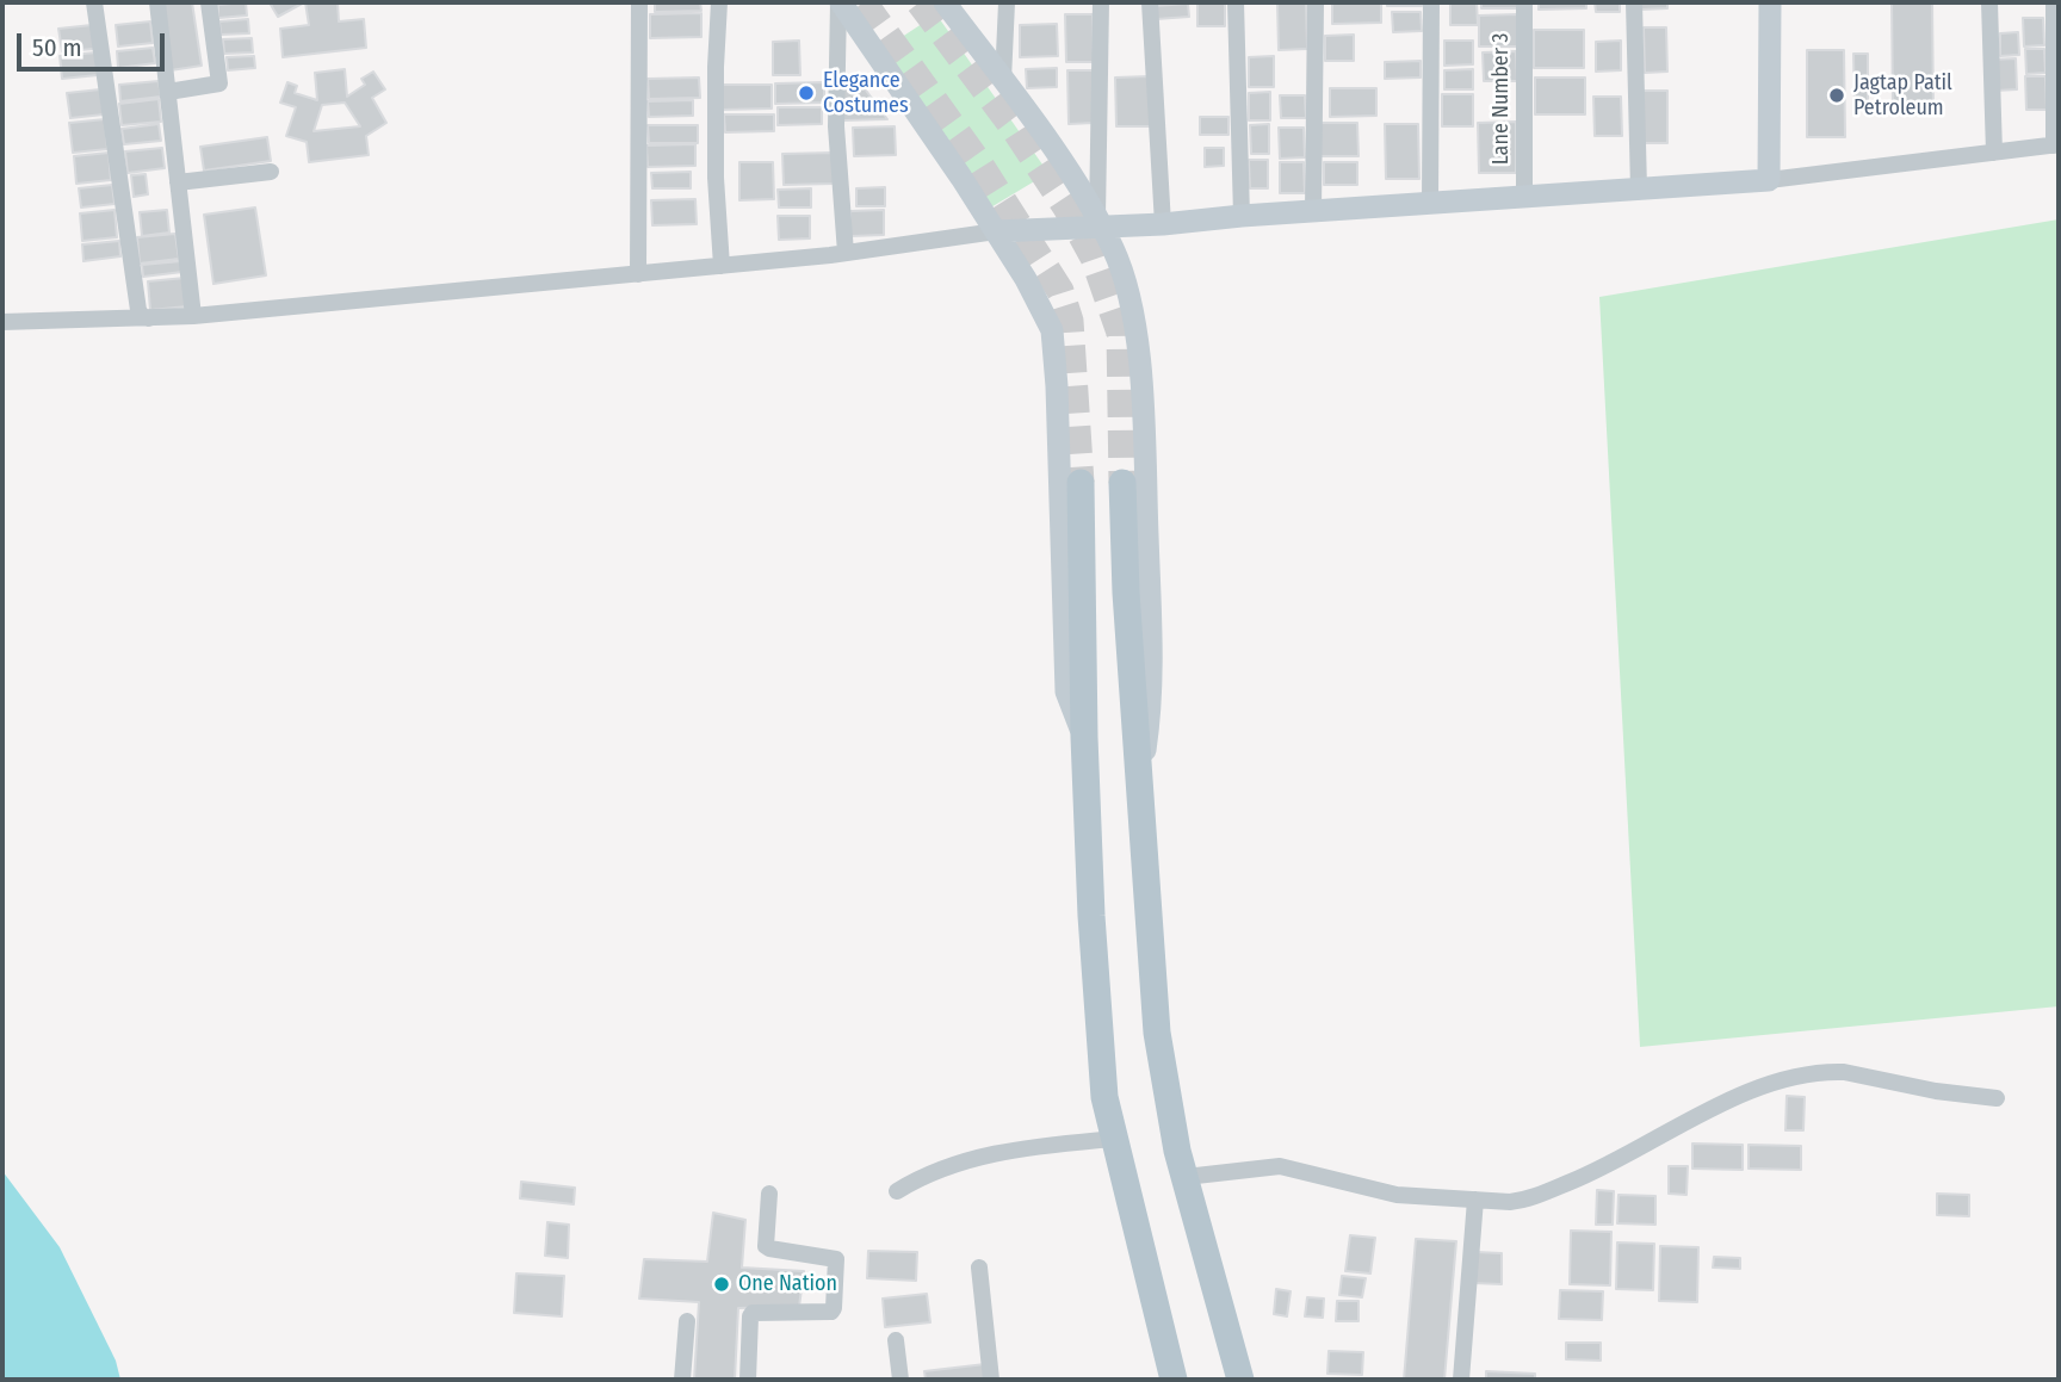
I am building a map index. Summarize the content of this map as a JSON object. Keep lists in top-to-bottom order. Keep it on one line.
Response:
{"streets":{"street":["Lane Number 3"]},"places":["Elegance Costumes","Jagtap Patil Petroleum","One Nation"],"scale_bar":"50 m"}
